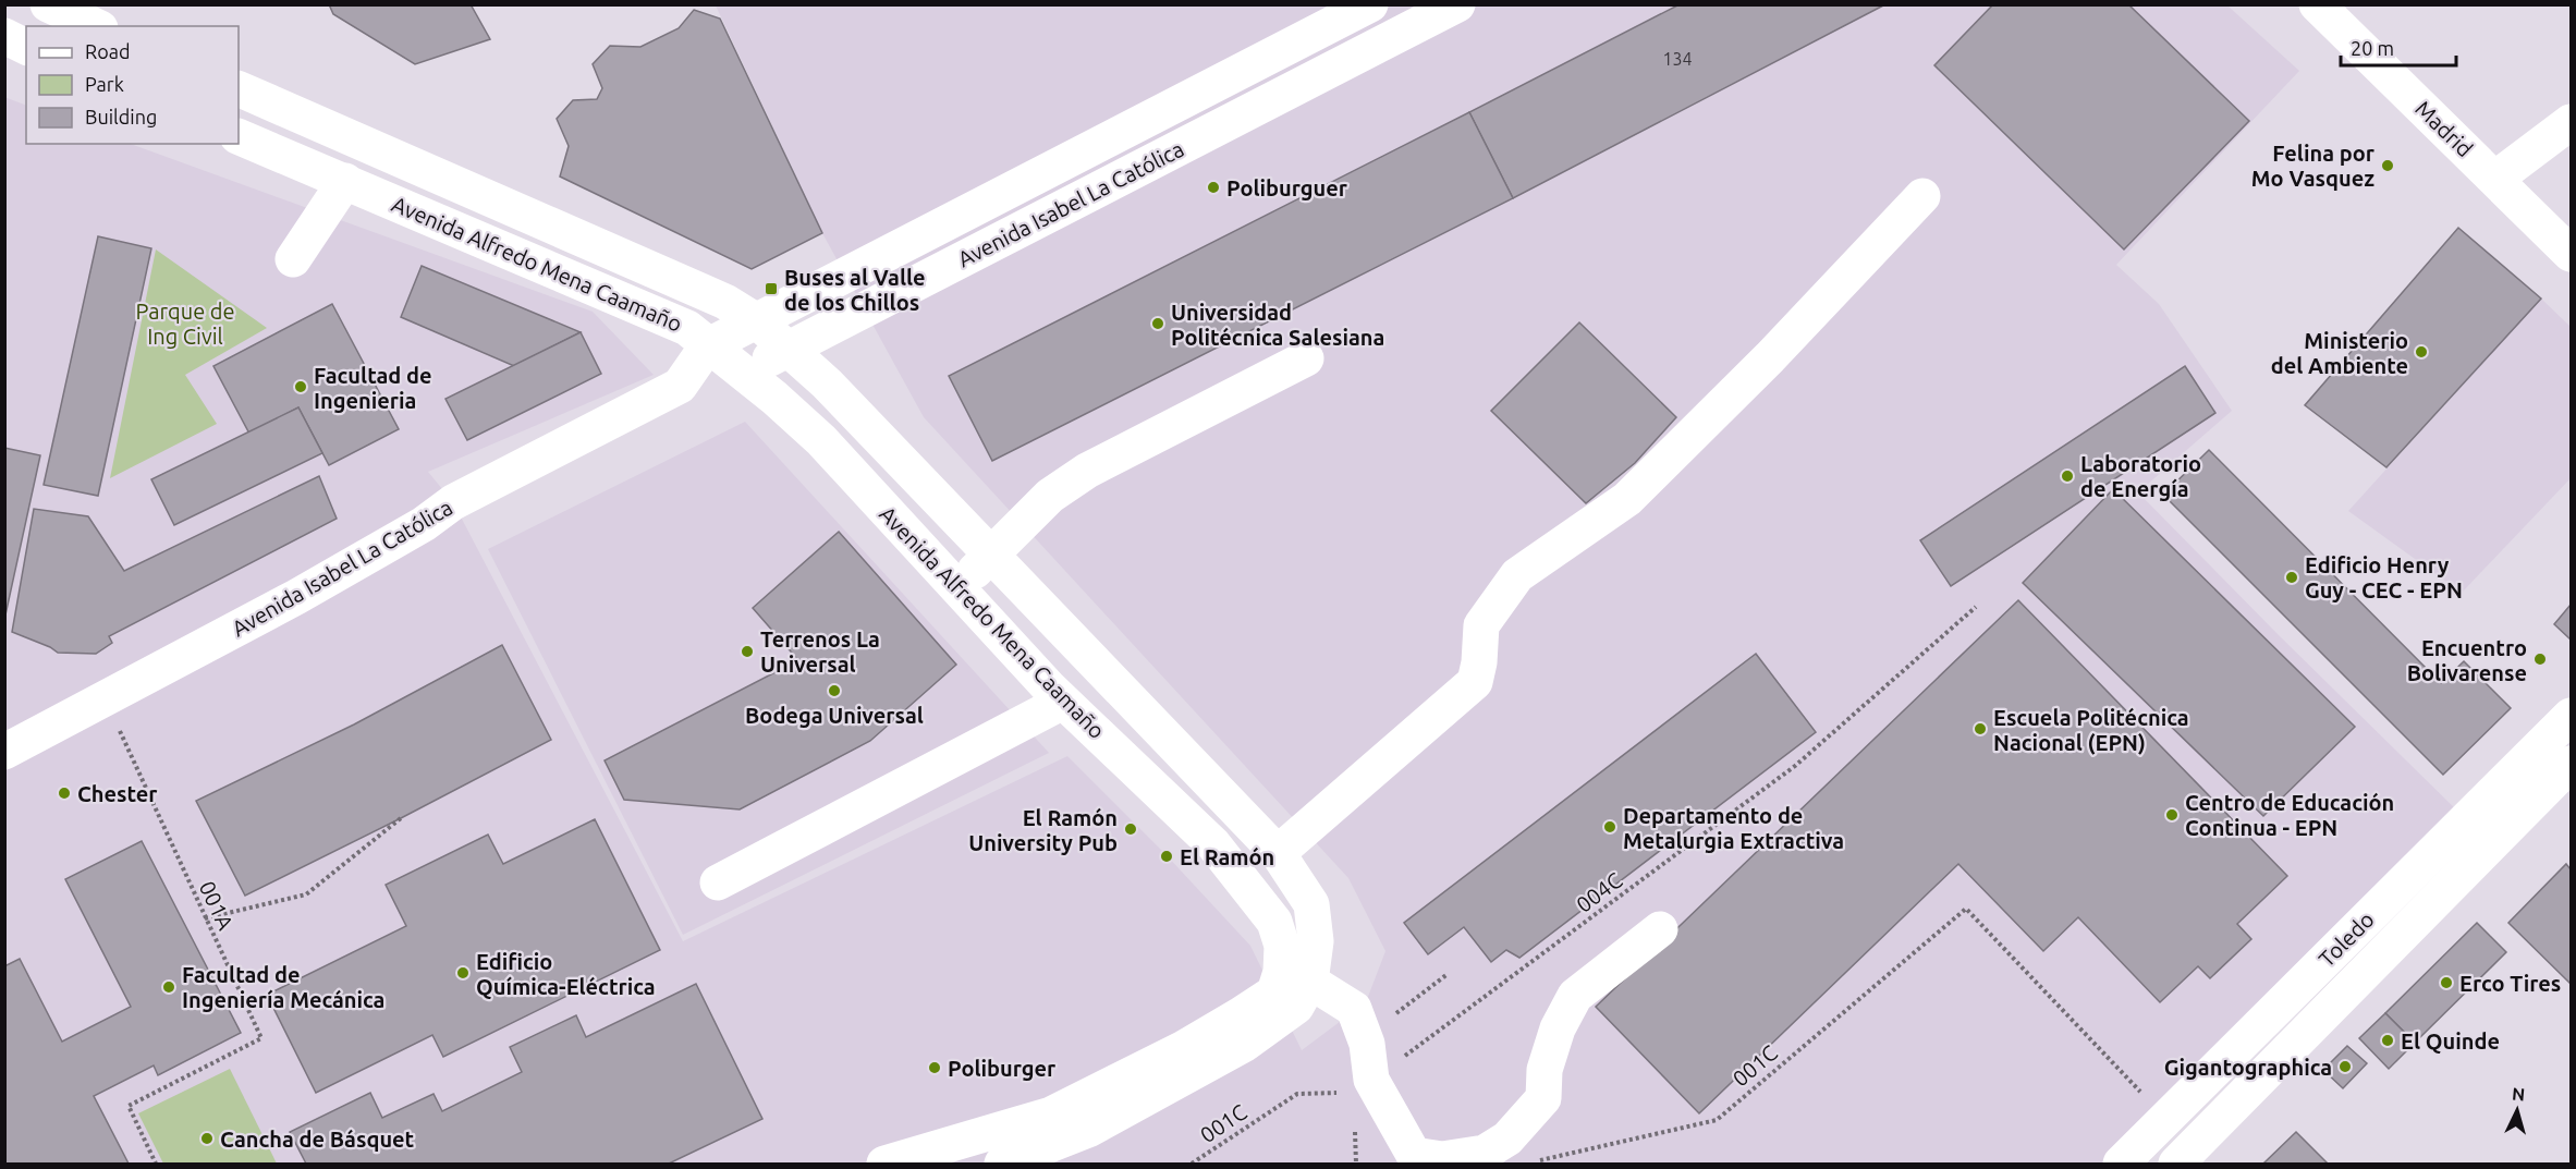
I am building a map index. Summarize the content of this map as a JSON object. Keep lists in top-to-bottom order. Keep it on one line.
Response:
{"streets":{"street":["Madrid","Avenida Isabel La Católica","Avenida Alfredo Mena Caamaño","Toledo"],"path":["004C","001A","001C"]},"crossings":[["Avenida Isabel La Católica","Avenida Alfredo Mena Caamaño"],["Avenida Isabel La Católica","001A"],["004C","001C"]],"parks":["Parque de Ing Civil"],"places":{"other":["Felina por Mo Vasquez","Poliburguer","Universidad Politécnica Salesiana","Ministerio del Ambiente","Facultad de Ingenieria","Laboratorio de Energía","Edificio Henry Guy - CEC - EPN","Terrenos La Universal","Encuentro Bolivarense","Bodega Universal","Escuela Politécnica Nacional (EPN)","Chester","Centro de Educación Continua - EPN","Departamento de Metalurgia Extractiva","El Ramón University Pub","El Ramón","Edificio Química-Eléctrica","Erco Tires","Facultad de Ingeniería Mecánica","El Quinde","Gigantographica","Poliburger","Cancha de Básquet"],"transit":["Buses al Valle de los Chillos"]},"house_numbers":["134"],"legend":["Road","Park","Building"],"scale_bar":"20 m","north":"top"}
